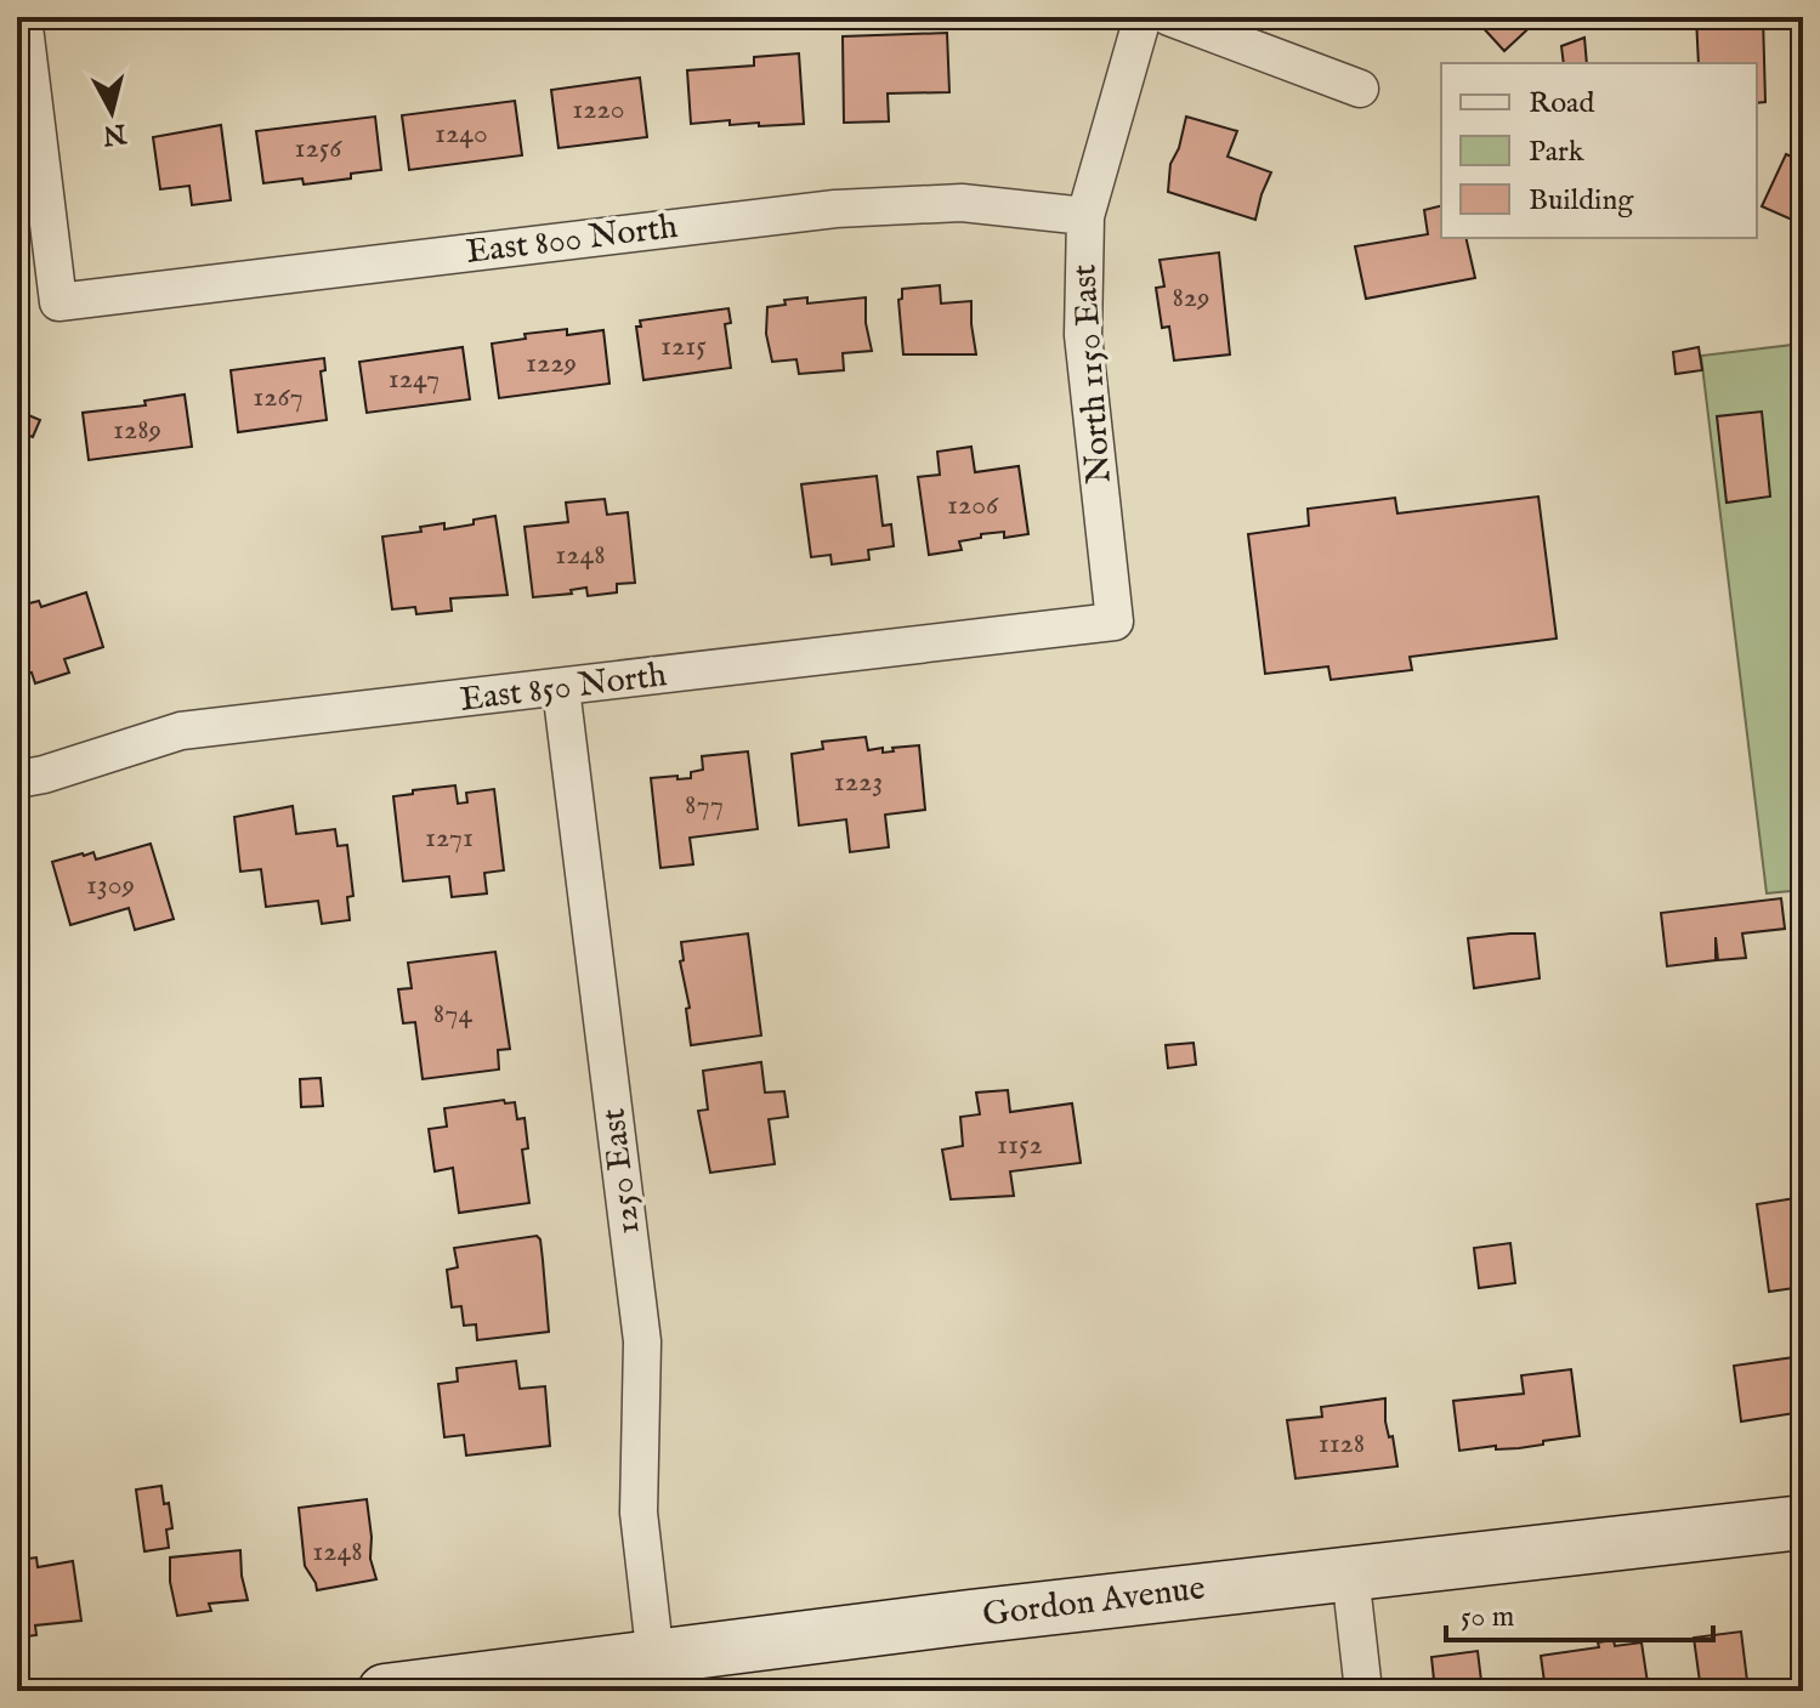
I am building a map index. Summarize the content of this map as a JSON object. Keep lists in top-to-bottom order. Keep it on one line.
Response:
{"streets":{"main road":["Gordon Avenue"],"street":["East 800 North","North 1150 East","East 850 North","1250 East"]},"crossings":[["East 800 North","North 1150 East"],["North 1150 East","East 850 North"],["East 850 North","1250 East"],["1250 East","Gordon Avenue"]],"house_numbers":["1220","1240","1256","829","1215","1229","1247","1267","1289","1206","1248","1223","877","1271","1309","874","1152","1128","1248"],"legend":["Road","Park","Building"],"scale_bar":"50 m","north":"bottom"}
